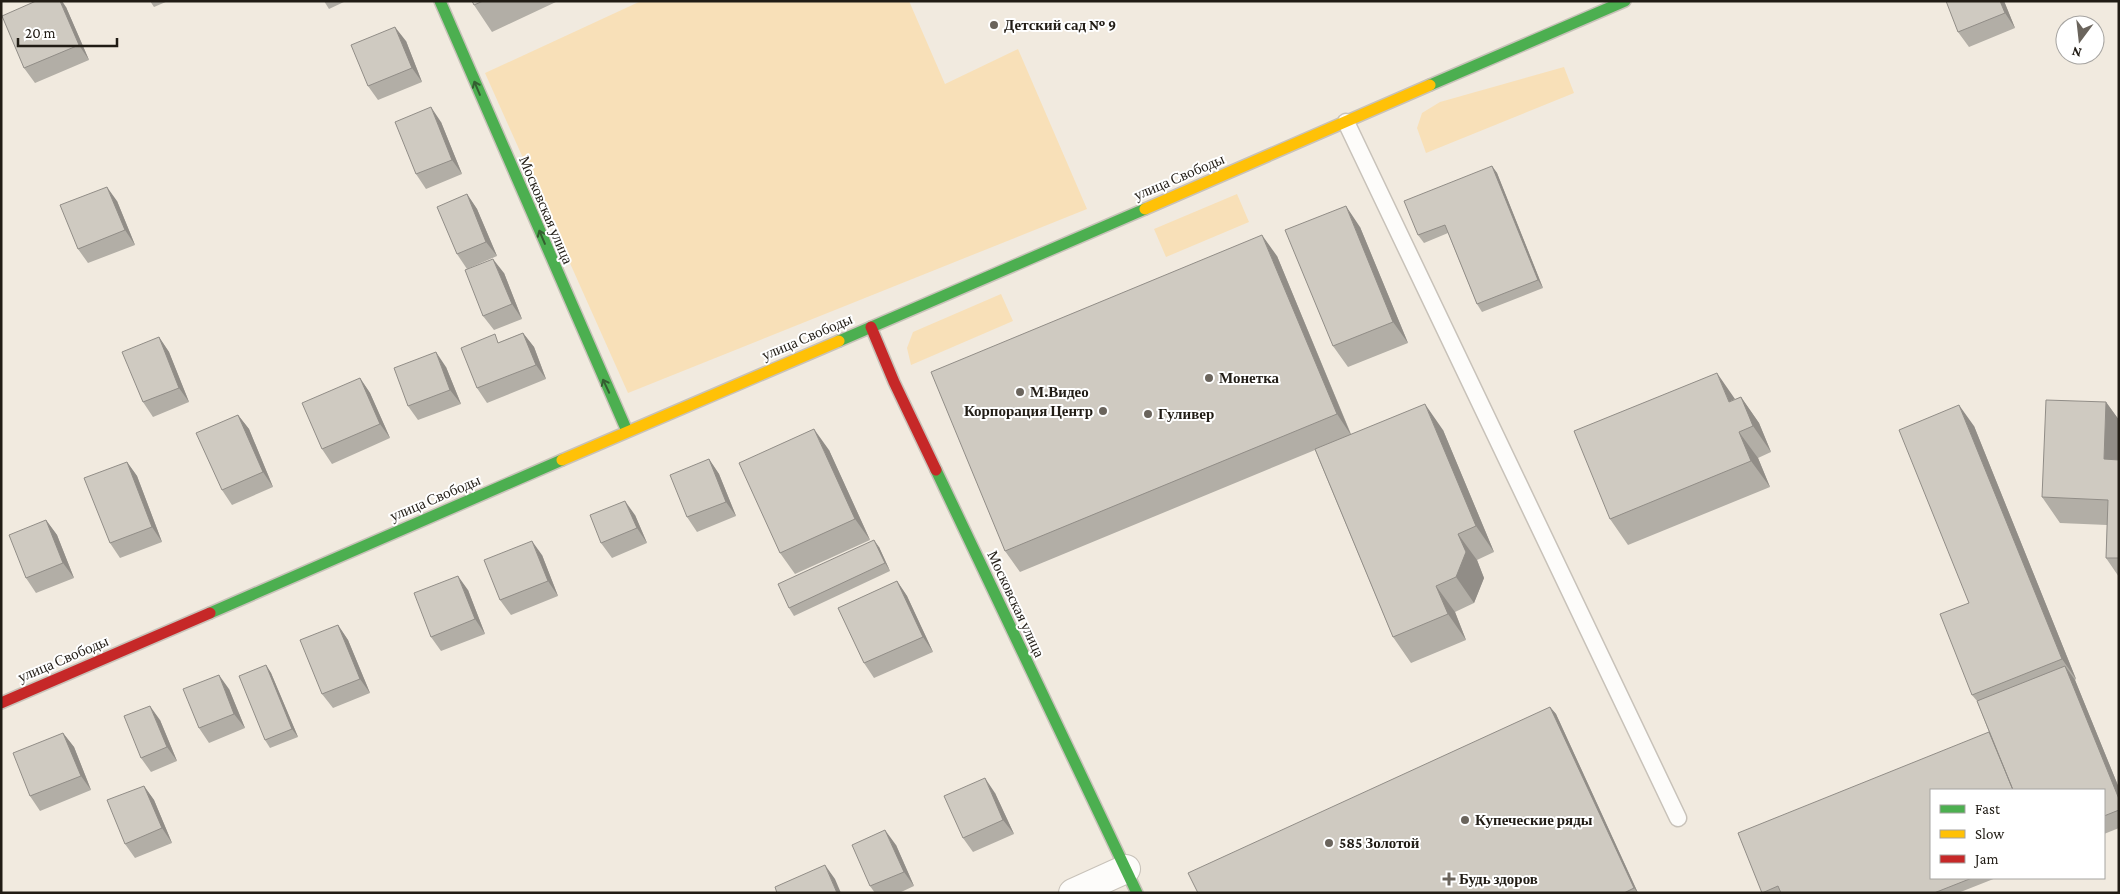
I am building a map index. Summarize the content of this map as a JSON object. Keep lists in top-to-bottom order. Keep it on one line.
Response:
{"streets":{"street":["улица Свободы","Московская улица"]},"crossings":[["улица Свободы","Московская улица"]],"one_way":["Московская улица"],"places":{"other":["Детский сад № 9","Монетка","М.Видео","Корпорация Центр","Гуливер","Купеческие ряды","585 Золотой"],"health":["Будь здоров"]},"legend":["Fast","Slow","Jam"],"scale_bar":"20 m","north":"bottom"}
